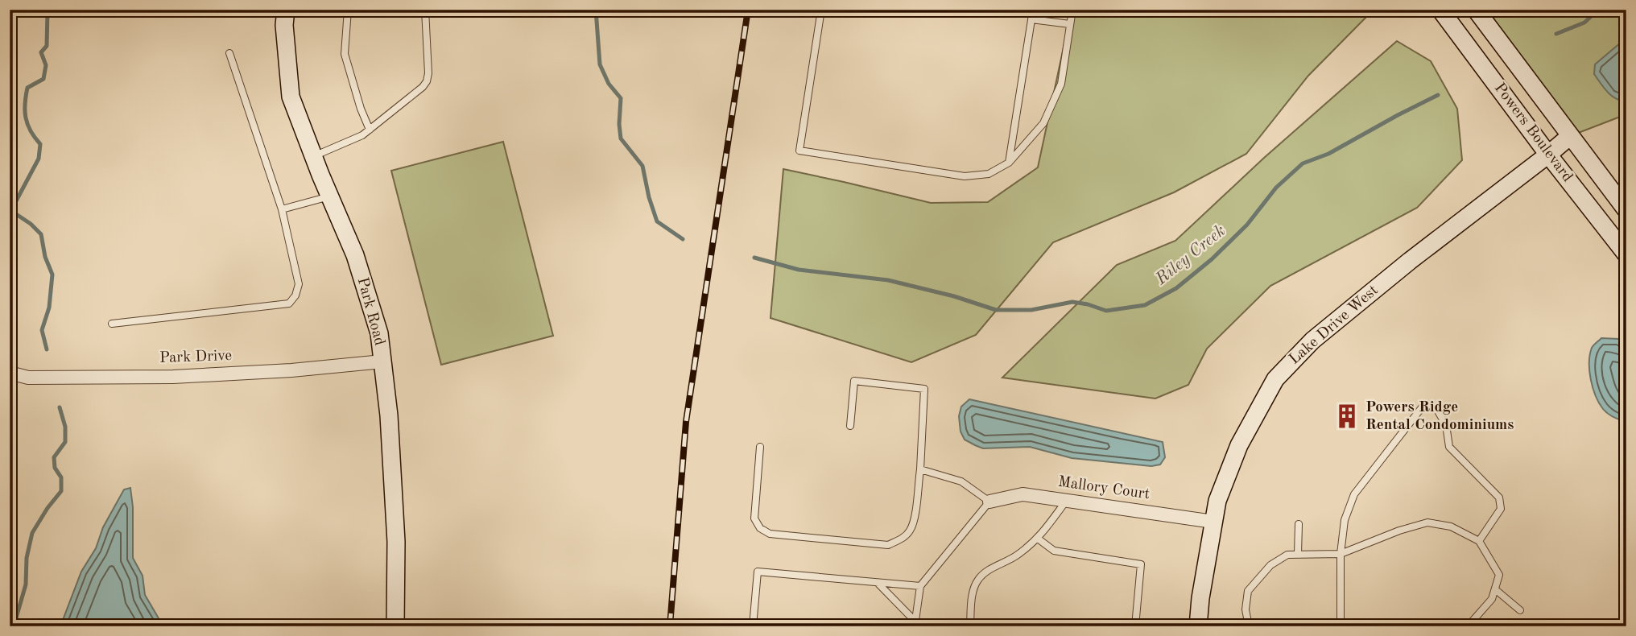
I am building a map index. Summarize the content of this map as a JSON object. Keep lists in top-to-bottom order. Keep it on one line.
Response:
{"streets":{"street":["Powers Boulevard","Park Road","Lake Drive West","Park Drive","Mallory Court"]},"crossings":[["Powers Boulevard","Lake Drive West"],["Park Road","Park Drive"],["Lake Drive West","Mallory Court"]],"water":["Riley Creek"],"places":{"building":["Powers Ridge Rental Condominiums"]}}
